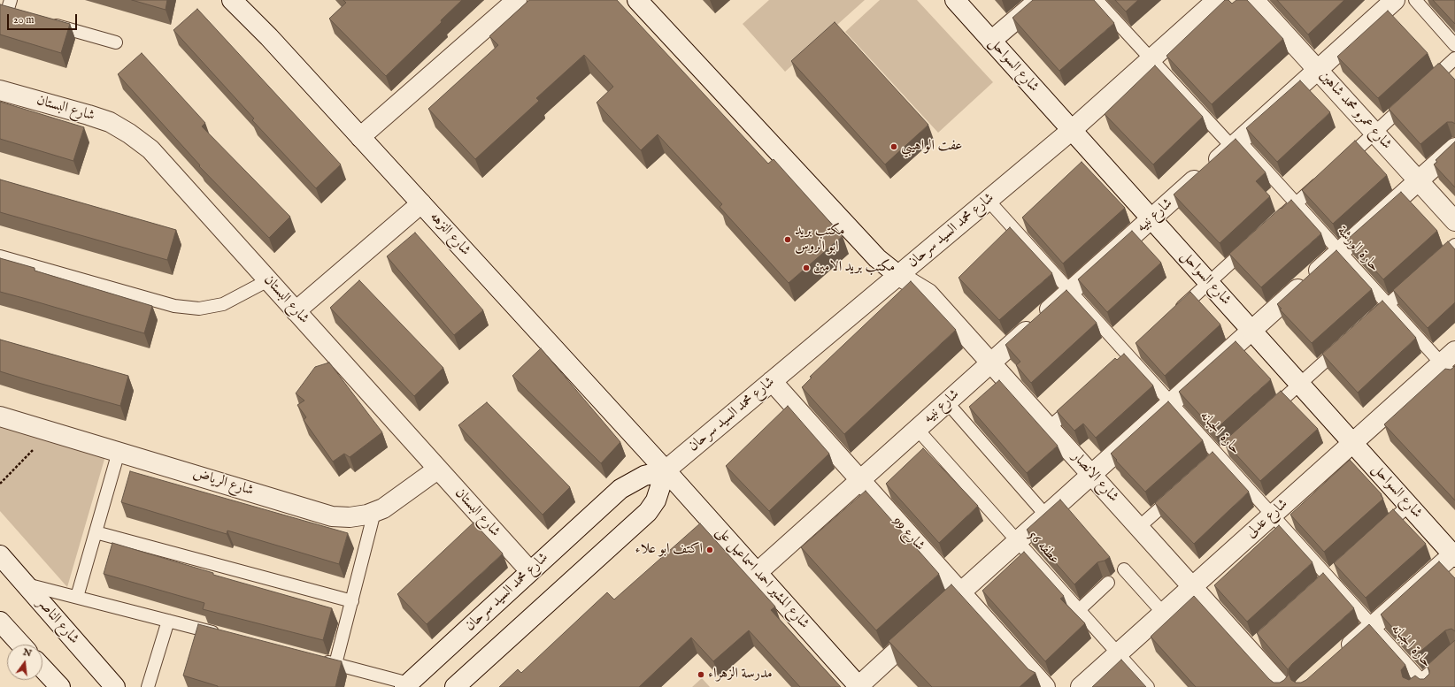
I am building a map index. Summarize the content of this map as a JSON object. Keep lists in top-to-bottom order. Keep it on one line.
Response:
{"streets":{"street":["شارع السواحل","شارع البستان","شارع عمرو محمد شاهين","شارع نبيه","شارع محمد السيد سرحان","شارع النزهه","شارع الانصار","شارع الرياض","شارع عدلى","شارع 99","شارع المشير احمد اسماعيل على","شارع الناصر"],"lane":["حارة الورشة","حارة الجبانه","عطفه 56"]},"crossings":[["شارع السواحل","شارع نبيه"],["شارع السواحل","شارع محمد السيد سرحان"],["شارع السواحل","شارع عدلى"],["شارع البستان","شارع محمد السيد سرحان"],["شارع البستان","شارع الرياض"],["شارع عمرو محمد شاهين","شارع نبيه"],["شارع نبيه","حارة الورشة"],["شارع نبيه","حارة الجبانه"],["شارع نبيه","شارع الانصار"],["شارع نبيه","شارع 99"],["شارع نبيه","عطفه 56"],["شارع نبيه","شارع المشير احمد اسماعيل على"],["شارع محمد السيد سرحان","شارع النزهه"],["شارع محمد السيد سرحان","حارة الورشة"],["شارع محمد السيد سرحان","حارة الجبانه"],["شارع محمد السيد سرحان","شارع الانصار"],["شارع محمد السيد سرحان","شارع 99"],["شارع محمد السيد سرحان","شارع المشير احمد اسماعيل على"],["شارع النزهه","شارع المشير احمد اسماعيل على"],["حارة الورشة","شارع عدلى"],["حارة الجبانه","شارع عدلى"],["شارع الانصار","شارع عدلى"],["شارع عدلى","عطفه 56"]],"places":["عفت الواهيبي","مكتب بريد ابو الروس","مكتب بريد الامين","اكتف ابو علاء","مدرسة الزهراء"],"scale_bar":"20 m","north":"top"}
